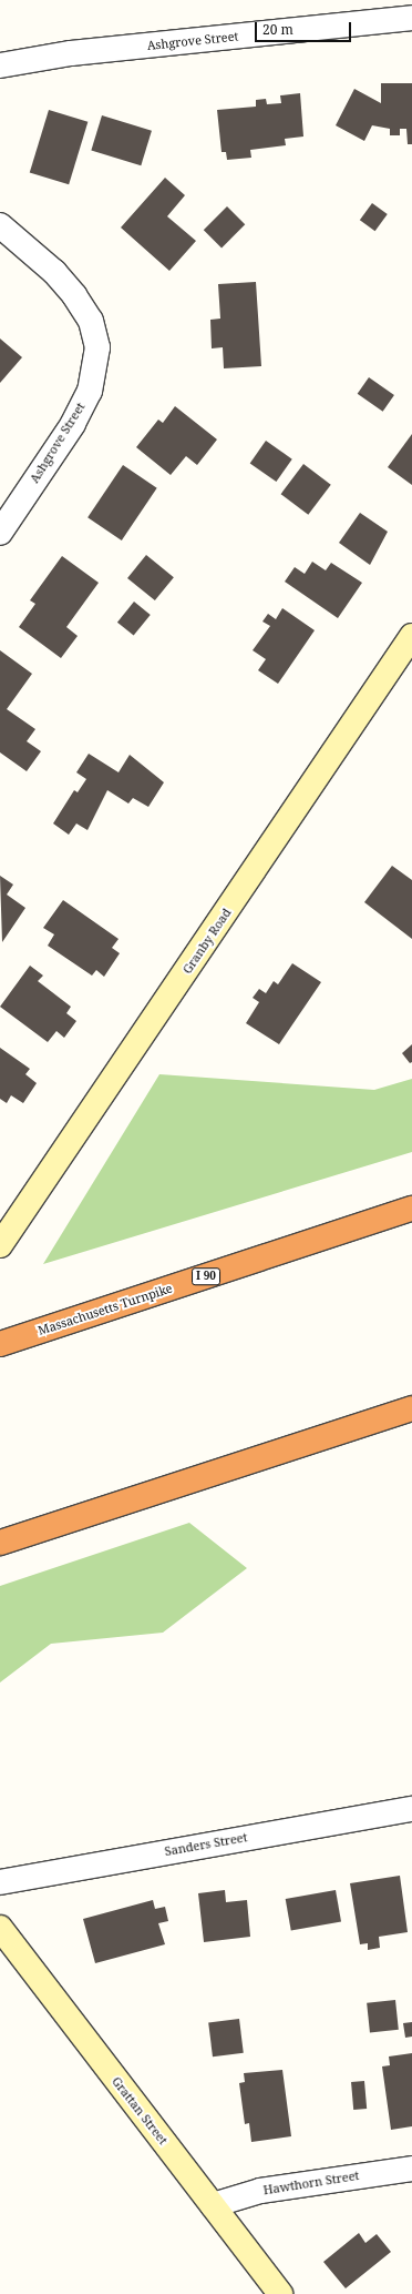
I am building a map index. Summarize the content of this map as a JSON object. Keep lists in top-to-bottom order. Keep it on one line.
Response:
{"streets":{"highway":["I 90","Massachusetts Turnpike"],"main road":["Granby Road","Grattan Street"],"street":["Ashgrove Street","Sanders Street","Hawthorn Street"]},"crossings":[["Grattan Street","Hawthorn Street"]],"scale_bar":"20 m"}
